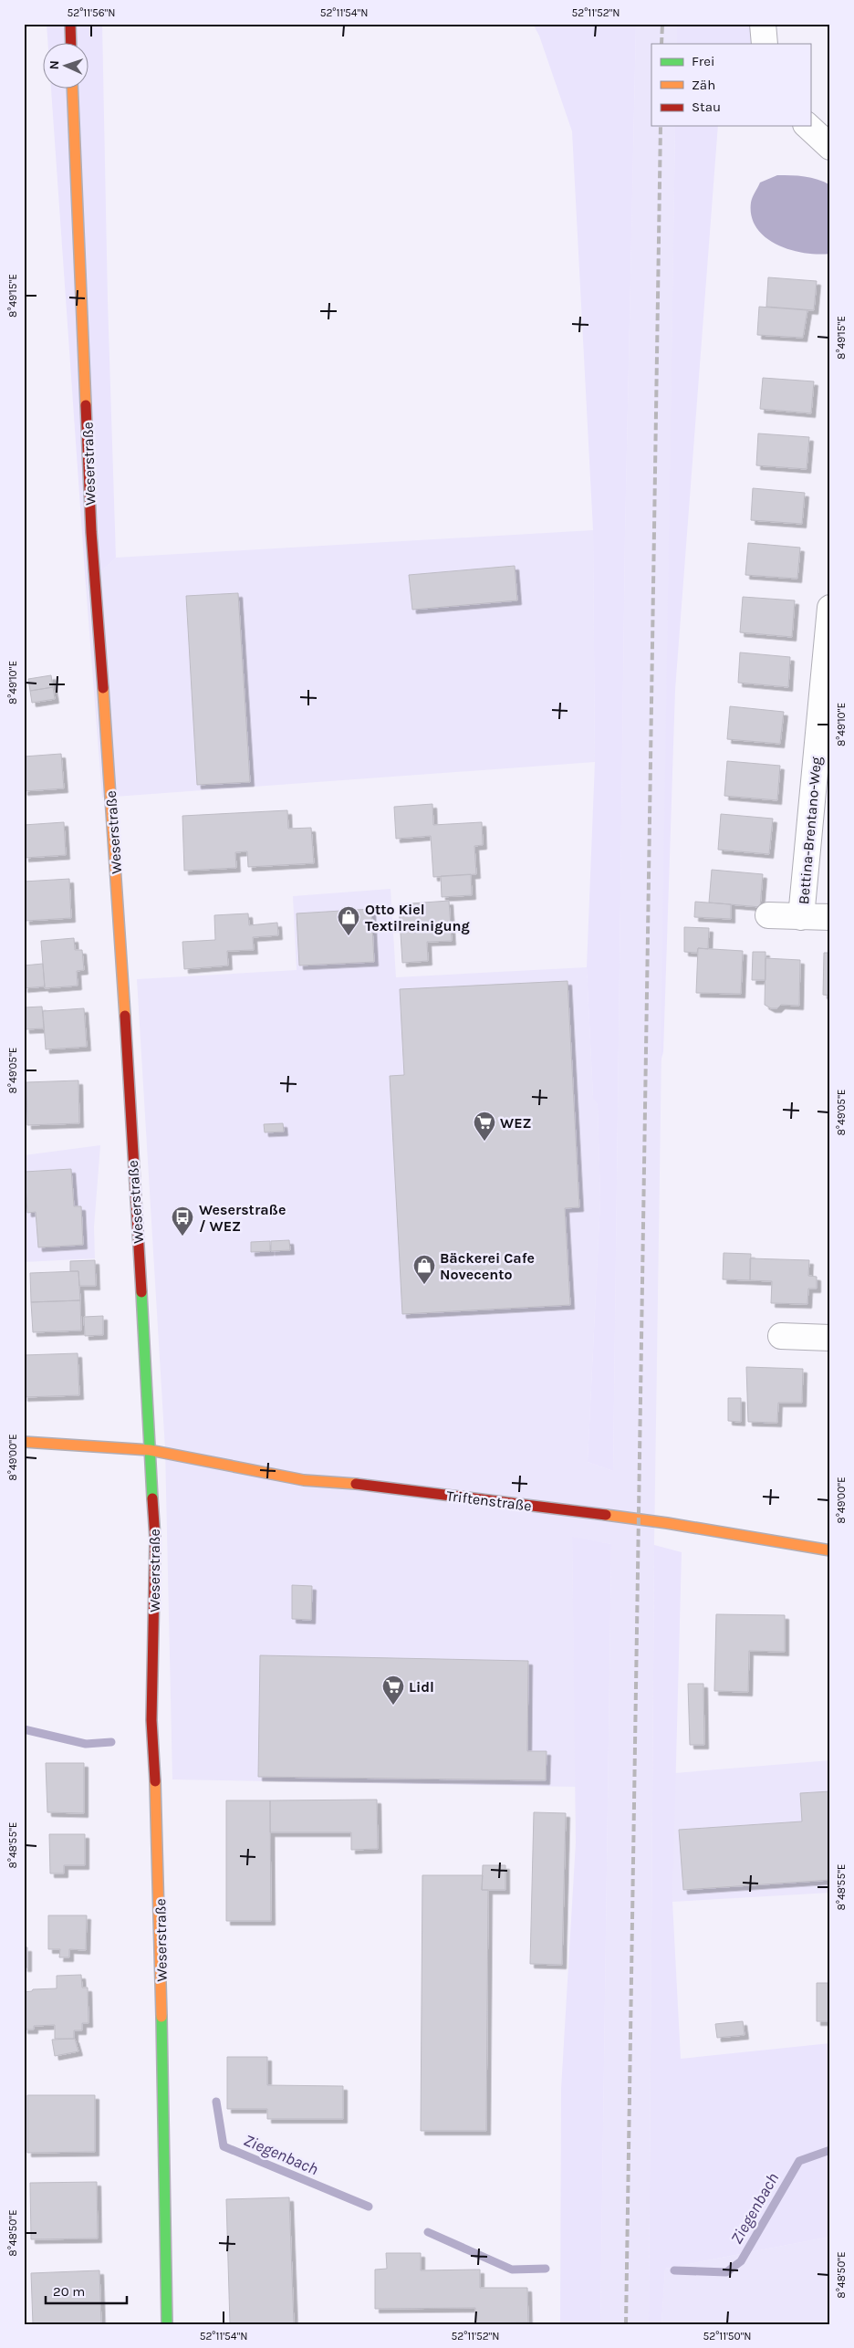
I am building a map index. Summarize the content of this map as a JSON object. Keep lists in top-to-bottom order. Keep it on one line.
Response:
{"streets":{"street":["Weserstraße","Bettina-Brentano-Weg","Triftenstraße"]},"crossings":[["Weserstraße","Triftenstraße"]],"water":["Ziegenbach"],"places":{"shop":["Otto Kiel Textilreinigung","Bäckerei Cafe Novecento"],"supermarket":["WEZ","Lidl"],"bus stop":["Weserstraße / WEZ"]},"legend":["Frei","Zäh","Stau"],"scale_bar":"20 m","north":"left","coordinates":["52°11'56\"N","52°11'54\"N","52°11'52\"N","8°49'15\"E","8°49'10\"E","8°49'05\"E","8°49'00\"E","8°48'55\"E","8°48'50\"E","52°11'50\"N"]}
